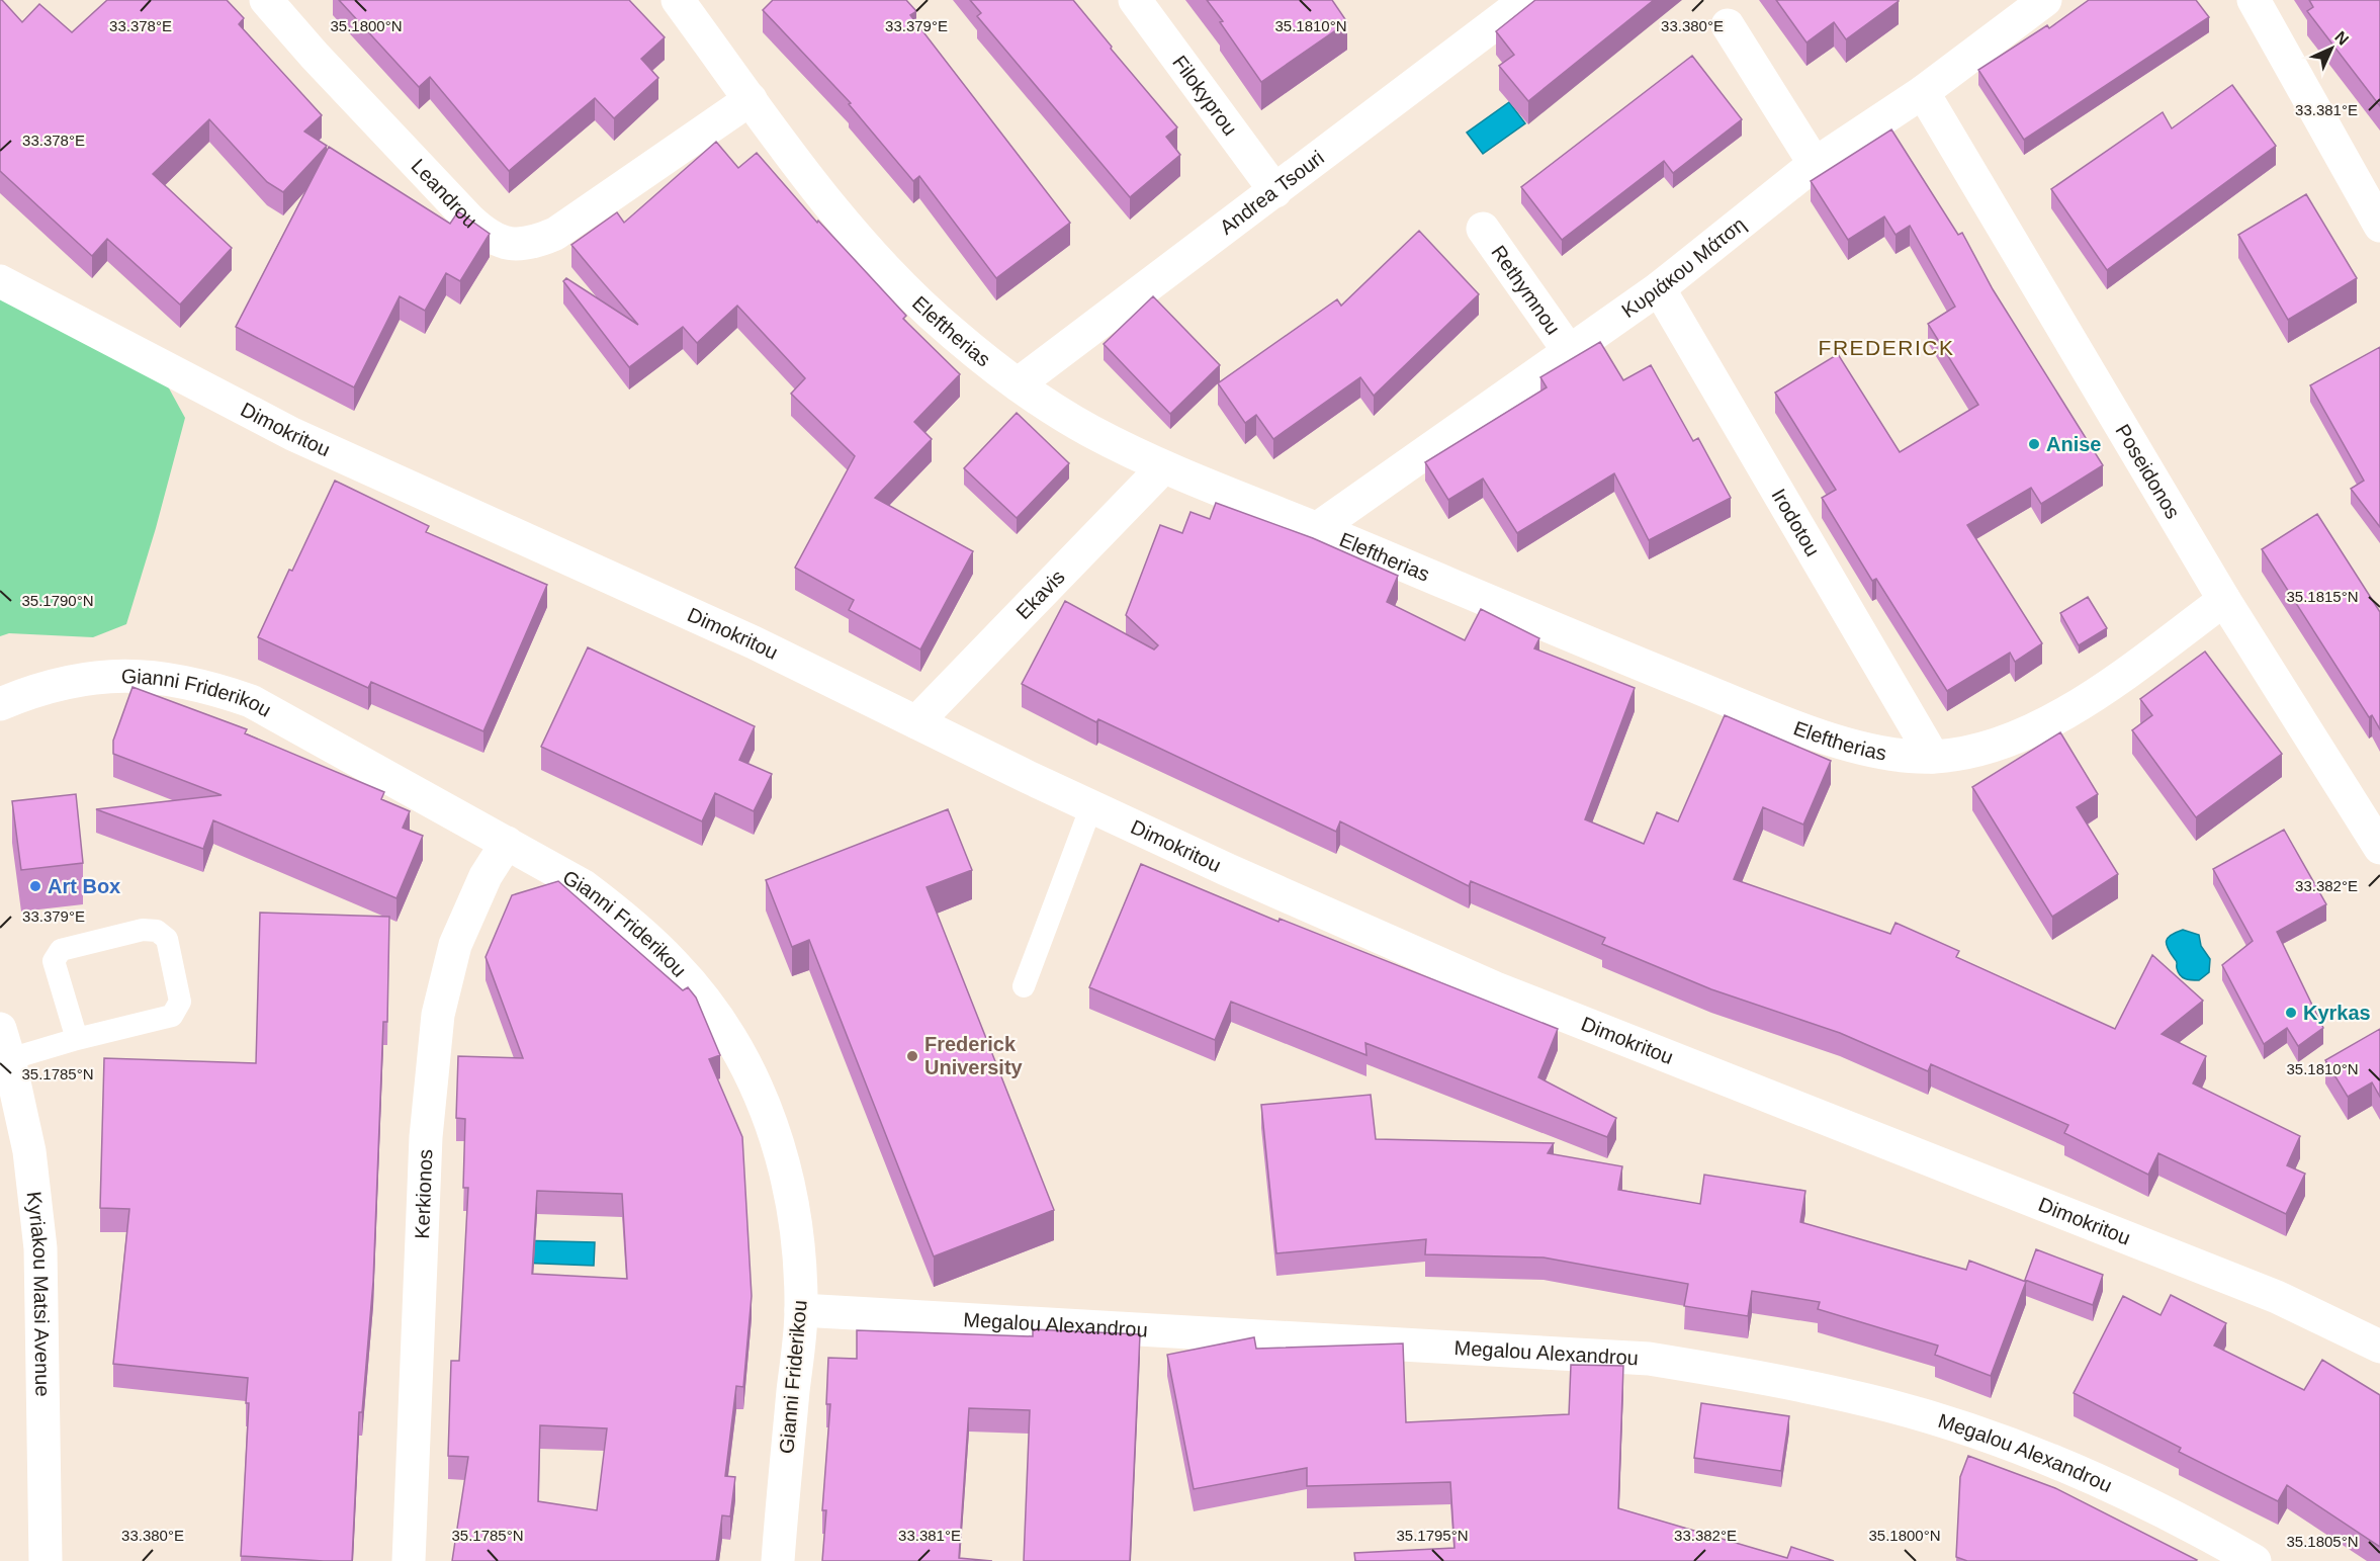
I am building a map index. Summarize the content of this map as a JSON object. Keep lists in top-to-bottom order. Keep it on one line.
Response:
{"streets":{"street":["Filokyprou","Leandrou","Andrea Tsouri","Κυριάκου Μάτση","Rethymnou","Eleftherias","Dimokritou","Poseidonos","Irodotou","Ekavis","Gianni Friderikou","Kerkionos","Kyriakou Matsi Avenue","Megalou Alexandrou"]},"crossings":[["Filokyprou","Andrea Tsouri"],["Leandrou","Eleftherias"],["Andrea Tsouri","Eleftherias"],["Κυριάκου Μάτση","Rethymnou"],["Κυριάκου Μάτση","Eleftherias"],["Κυριάκου Μάτση","Poseidonos"],["Κυριάκου Μάτση","Irodotou"],["Eleftherias","Poseidonos"],["Eleftherias","Irodotou"],["Eleftherias","Ekavis"],["Dimokritou","Ekavis"],["Gianni Friderikou","Kerkionos"],["Gianni Friderikou","Megalou Alexandrou"]],"districts":["FREDERICK"],"places":["Anise","Art Box","Kyrkas","Frederick University"],"north":"top right","coordinates":["33.378°E","35.1800°N","33.379°E","35.1810°N","33.380°E","33.381°E","35.1815°N","35.1790°N","33.382°E","35.1785°N","35.1795°N","35.1805°N"]}
